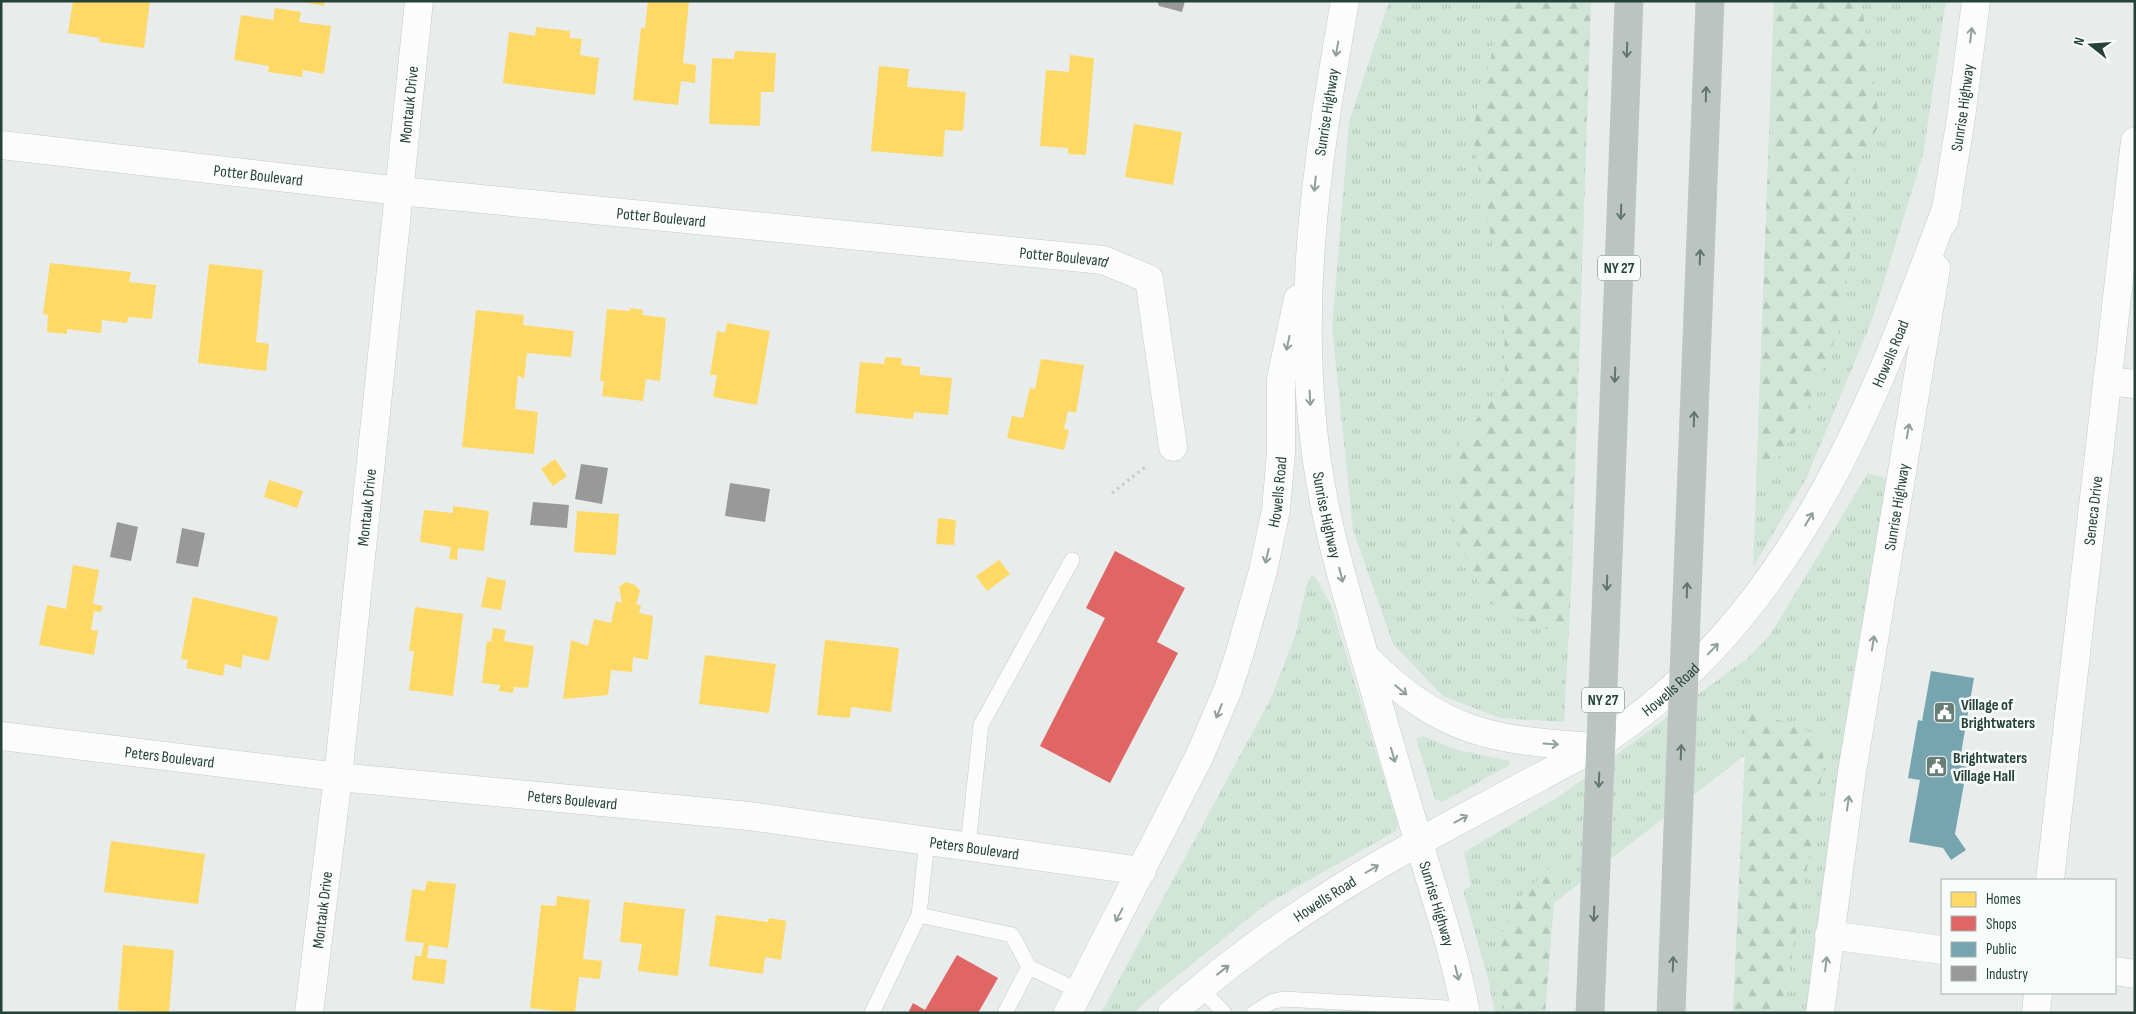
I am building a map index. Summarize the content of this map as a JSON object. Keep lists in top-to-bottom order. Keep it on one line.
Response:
{"streets":{"highway":["NY 27"],"street":["Montauk Drive","Sunrise Highway","Potter Boulevard","Howells Road","Seneca Drive","Peters Boulevard"]},"crossings":[["Montauk Drive","Potter Boulevard"],["Montauk Drive","Peters Boulevard"],["Sunrise Highway","Howells Road"],["Howells Road","Peters Boulevard"]],"places":{"public building":["Village of Brightwaters","Brightwaters Village Hall"]},"legend":["Homes","Shops","Public","Industry"],"north":"left"}
